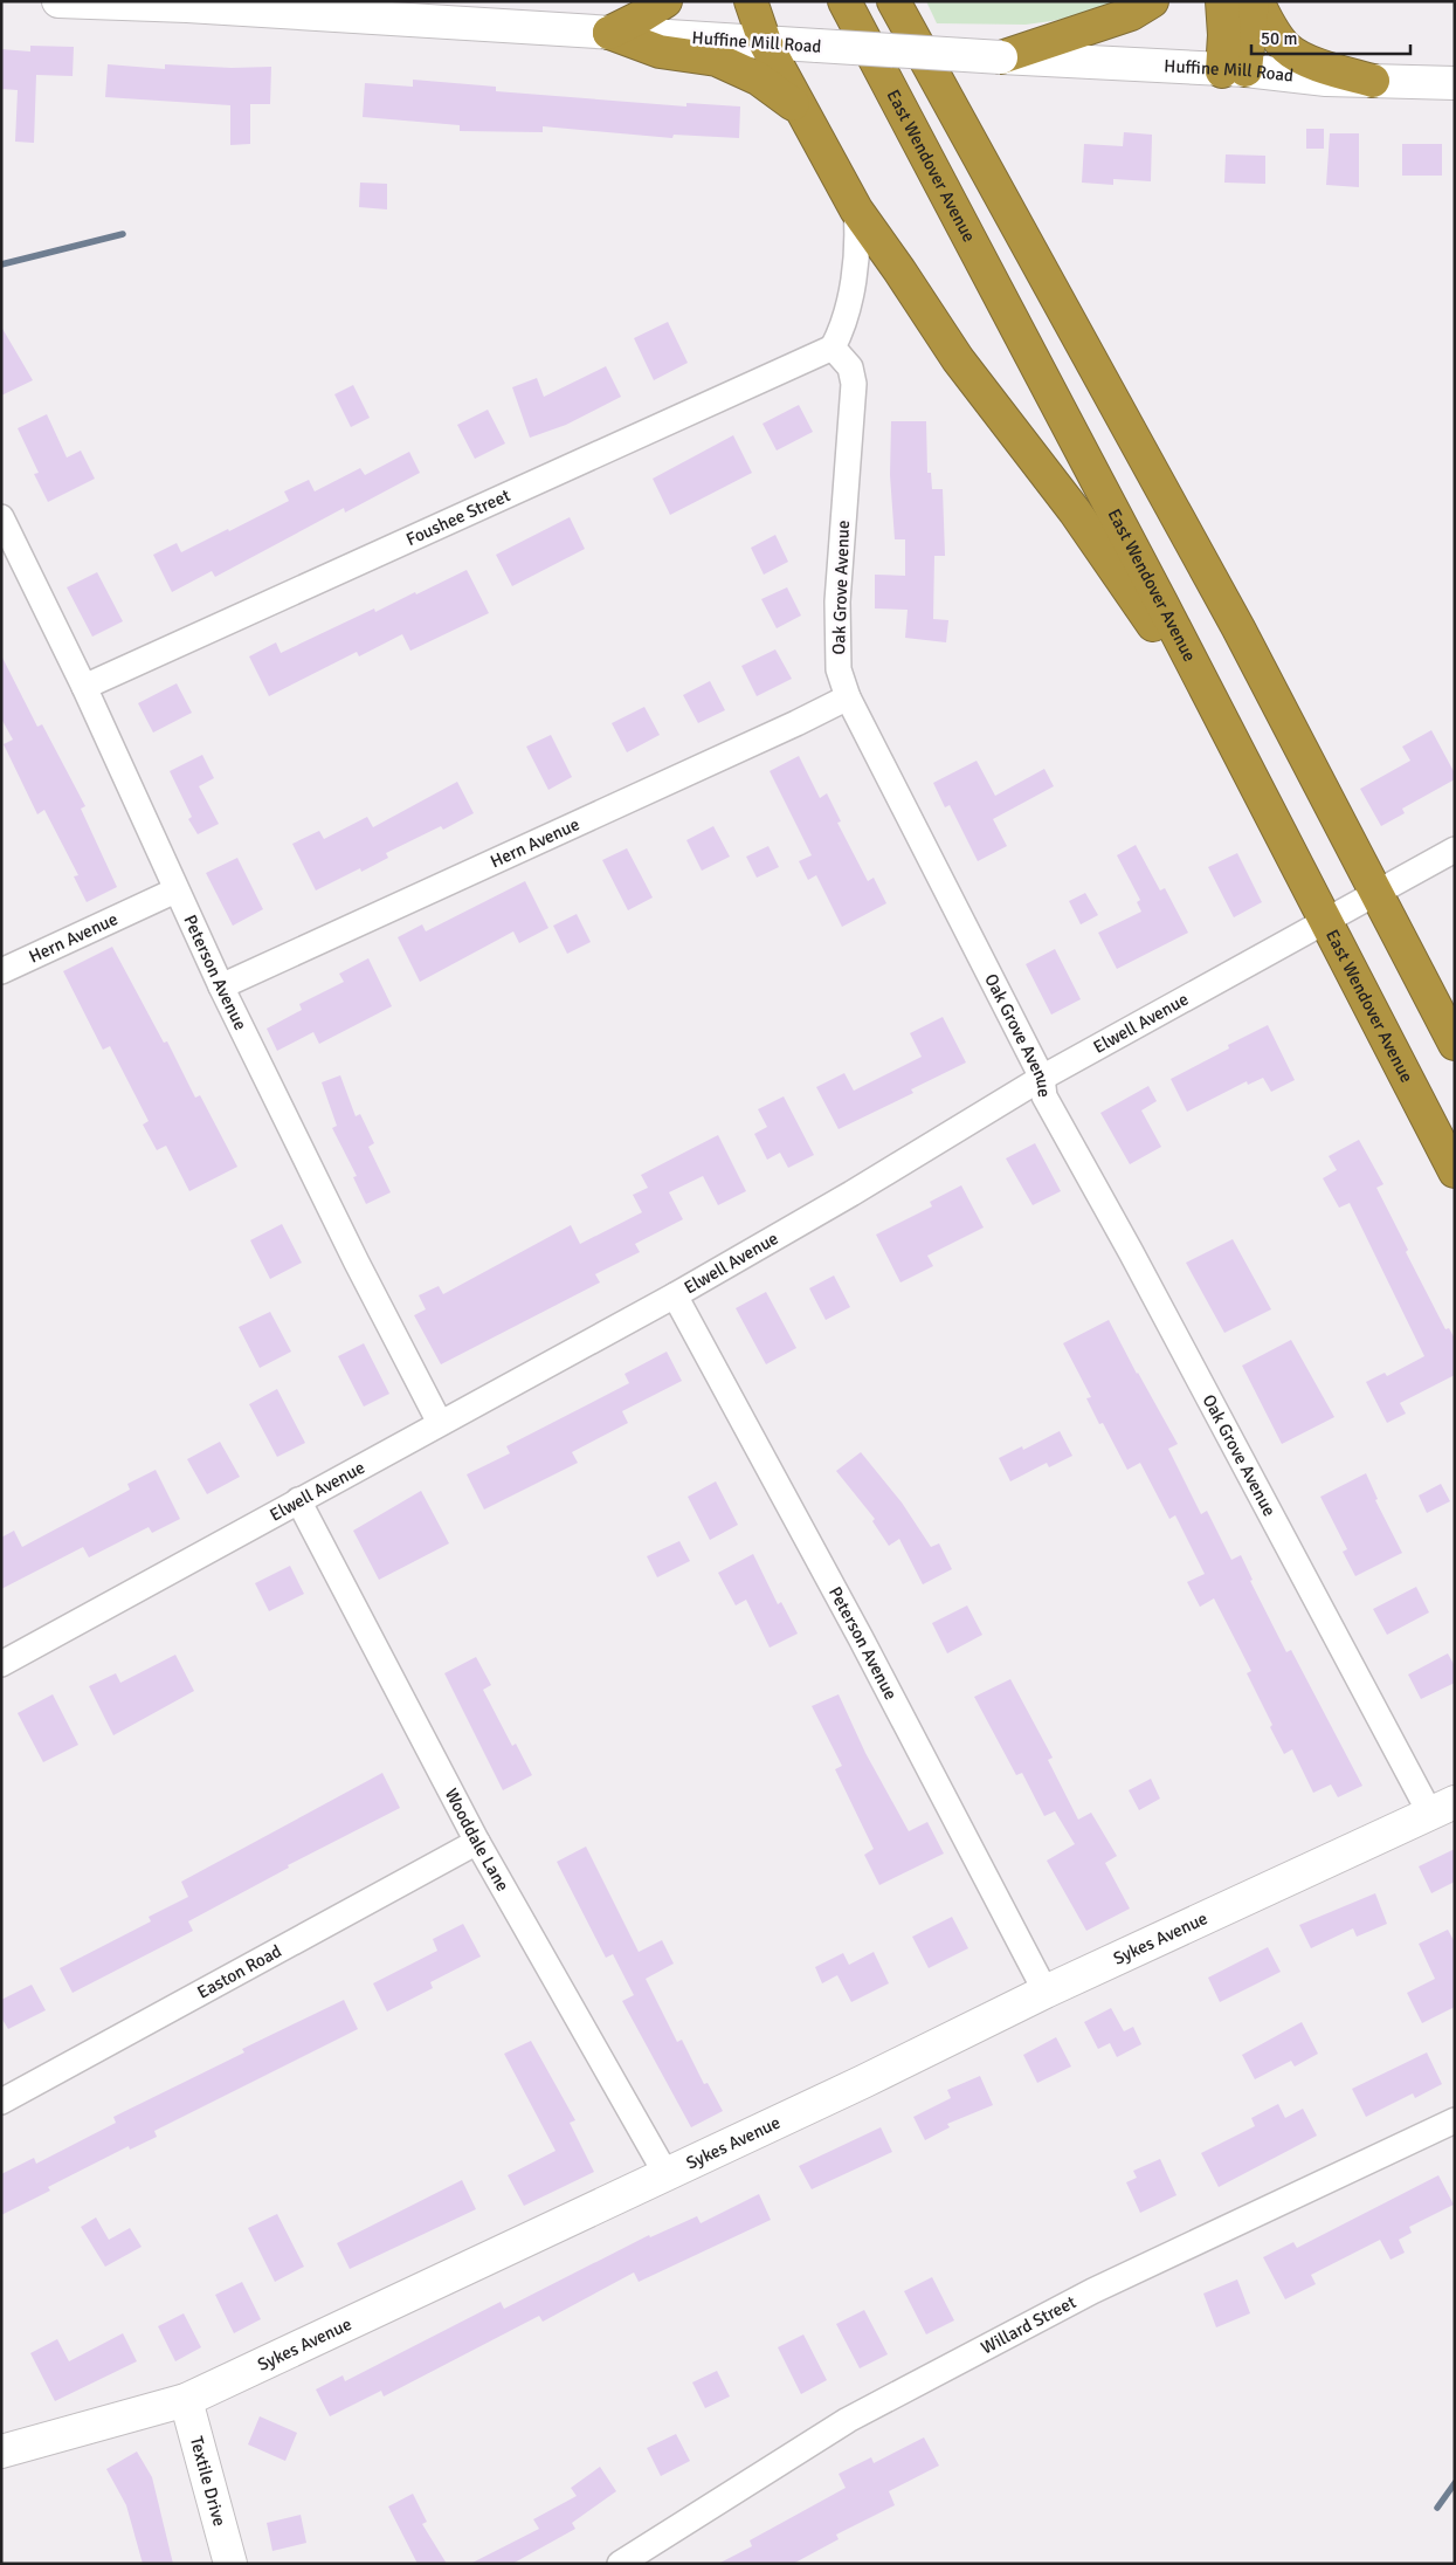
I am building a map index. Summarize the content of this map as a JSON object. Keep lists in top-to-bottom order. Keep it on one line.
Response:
{"streets":{"highway":["East Wendover Avenue"],"street":["Huffine Mill Road","Foushee Street","Oak Grove Avenue","Hern Avenue","Peterson Avenue","Elwell Avenue","Wooddale Lane","Sykes Avenue","Easton Road","Willard Street","Textile Drive"]},"crossings":[["East Wendover Avenue","Elwell Avenue"],["Foushee Street","Oak Grove Avenue"],["Foushee Street","Peterson Avenue"],["Oak Grove Avenue","Hern Avenue"],["Oak Grove Avenue","Elwell Avenue"],["Oak Grove Avenue","Sykes Avenue"],["Hern Avenue","Peterson Avenue"],["Peterson Avenue","Elwell Avenue"],["Peterson Avenue","Sykes Avenue"],["Elwell Avenue","Wooddale Lane"],["Wooddale Lane","Sykes Avenue"],["Wooddale Lane","Easton Road"],["Sykes Avenue","Textile Drive"]],"scale_bar":"50 m"}
